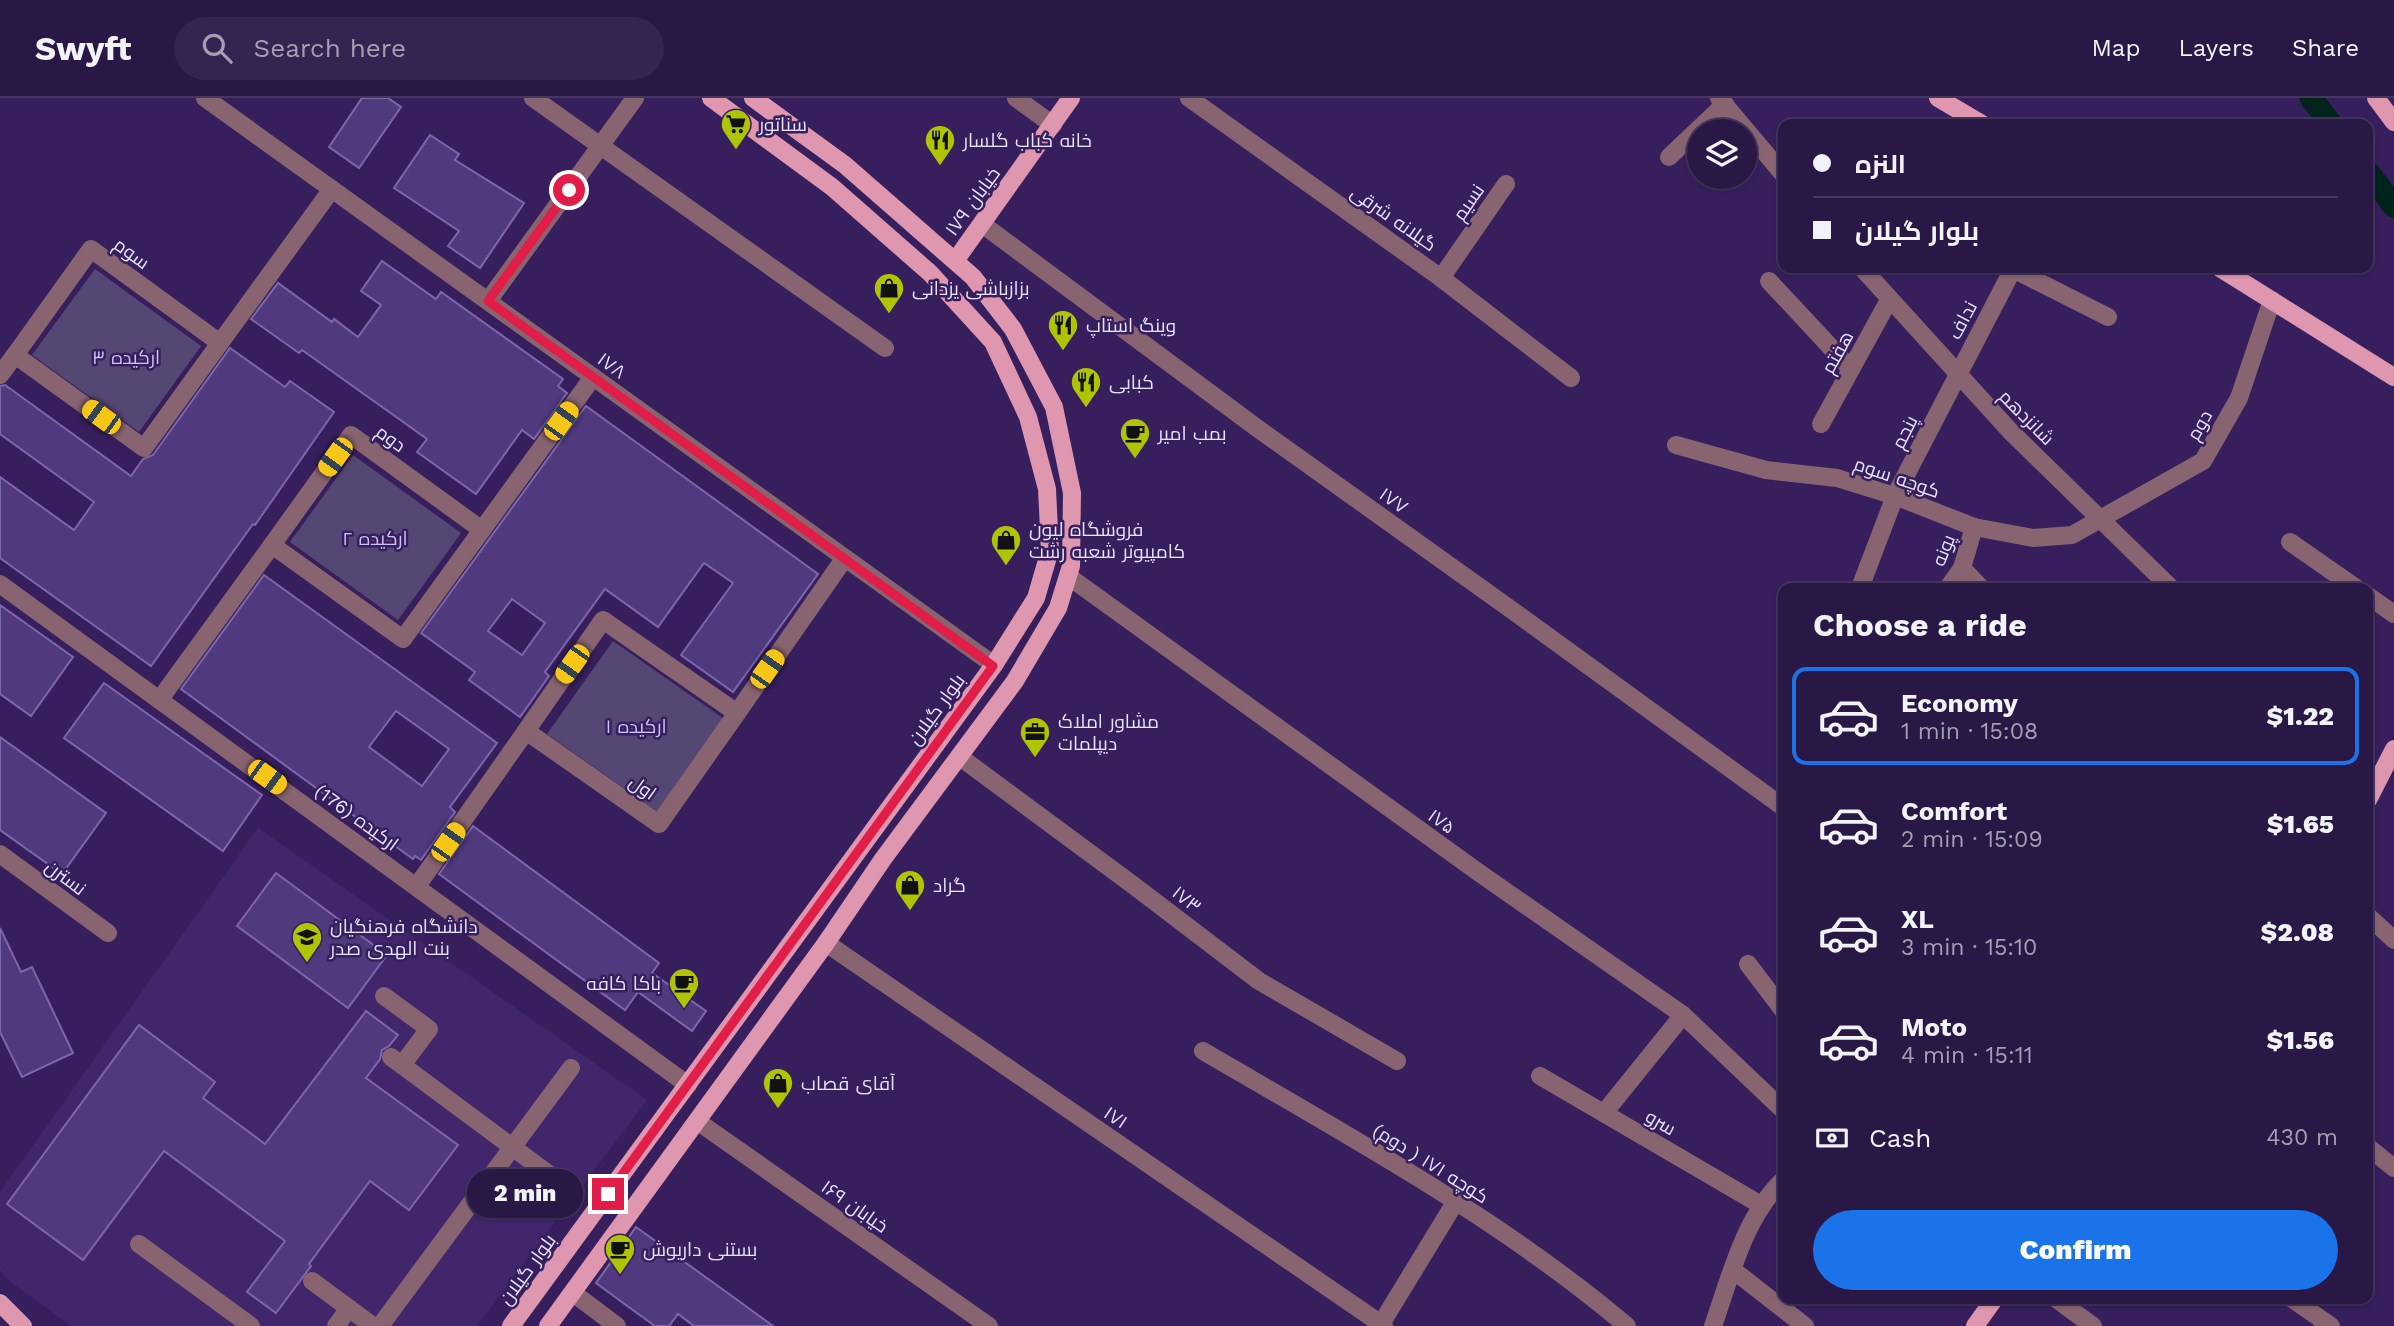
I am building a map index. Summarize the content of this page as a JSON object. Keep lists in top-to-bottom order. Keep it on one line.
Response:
{"streets":{"main road":["خیابان ۱۷۹","بلوار گیلان"],"street":["نسیم","گیلانه شرقی","سوم","نداف","هفتم","۱۷۸","شانزدهم","دوم","پنجم","کوچه سوم","۱۷۷","پونه","اول","ارکیده (176)","۱۷۵","نسترن","۱۷۳","۱۷۱","سرو","کوچه ۱۷۱ ( دوم)","خیابان ۱۶۹"]},"crossings":[["خیابان ۱۷۹","۱۷۷"],["نسیم","گیلانه شرقی"],["نداف","شانزدهم"],["نداف","پنجم"],["هفتم","شانزدهم"],["۱۷۸","بلوار گیلان"],["۱۷۸","اول"],["شانزدهم","دوم"],["شانزدهم","پنجم"],["شانزدهم","کوچه سوم"],["دوم","کوچه سوم"],["دوم","ارکیده (176)"],["پنجم","کوچه سوم"],["کوچه سوم","پونه"],["بلوار گیلان","ارکیده (176)"]],"parks":["ارکیده ۳","ارکیده ۲","ارکیده ۱"],"places":{"supermarket":["سناتور"],"restaurant":["خانه کباب گلسار","وینگ استاپ","کبابی"],"shop":["بزازباشی یزدانی","فروشگاه لیون کامپیوتر شعبه رشت","گراد","آقای قصاب"],"cafe":["بمب امیر","باکا کافه","بستنی داریوش"],"office":["مشاور املاک دیپلمات"],"school or university":["دانشگاه فرهنگیان بنت الهدی صدر"]},"page":{"header":"Swyft","search":"Search here","nav":["Map","Layers","Share"],"banner":["النزه","بلوار گیلان"],"heading":"Choose a ride","list":[{"name":"Economy","note":"1 min · 15:08","value":"$1.22"},{"name":"Comfort","note":"2 min · 15:09","value":"$1.65"},{"name":"XL","note":"3 min · 15:10","value":"$2.08"},{"name":"Moto","note":"4 min · 15:11","value":"$1.56"}],"pay":["Cash","430 m"],"bubble":"2 min","buttons":"Confirm"}}
